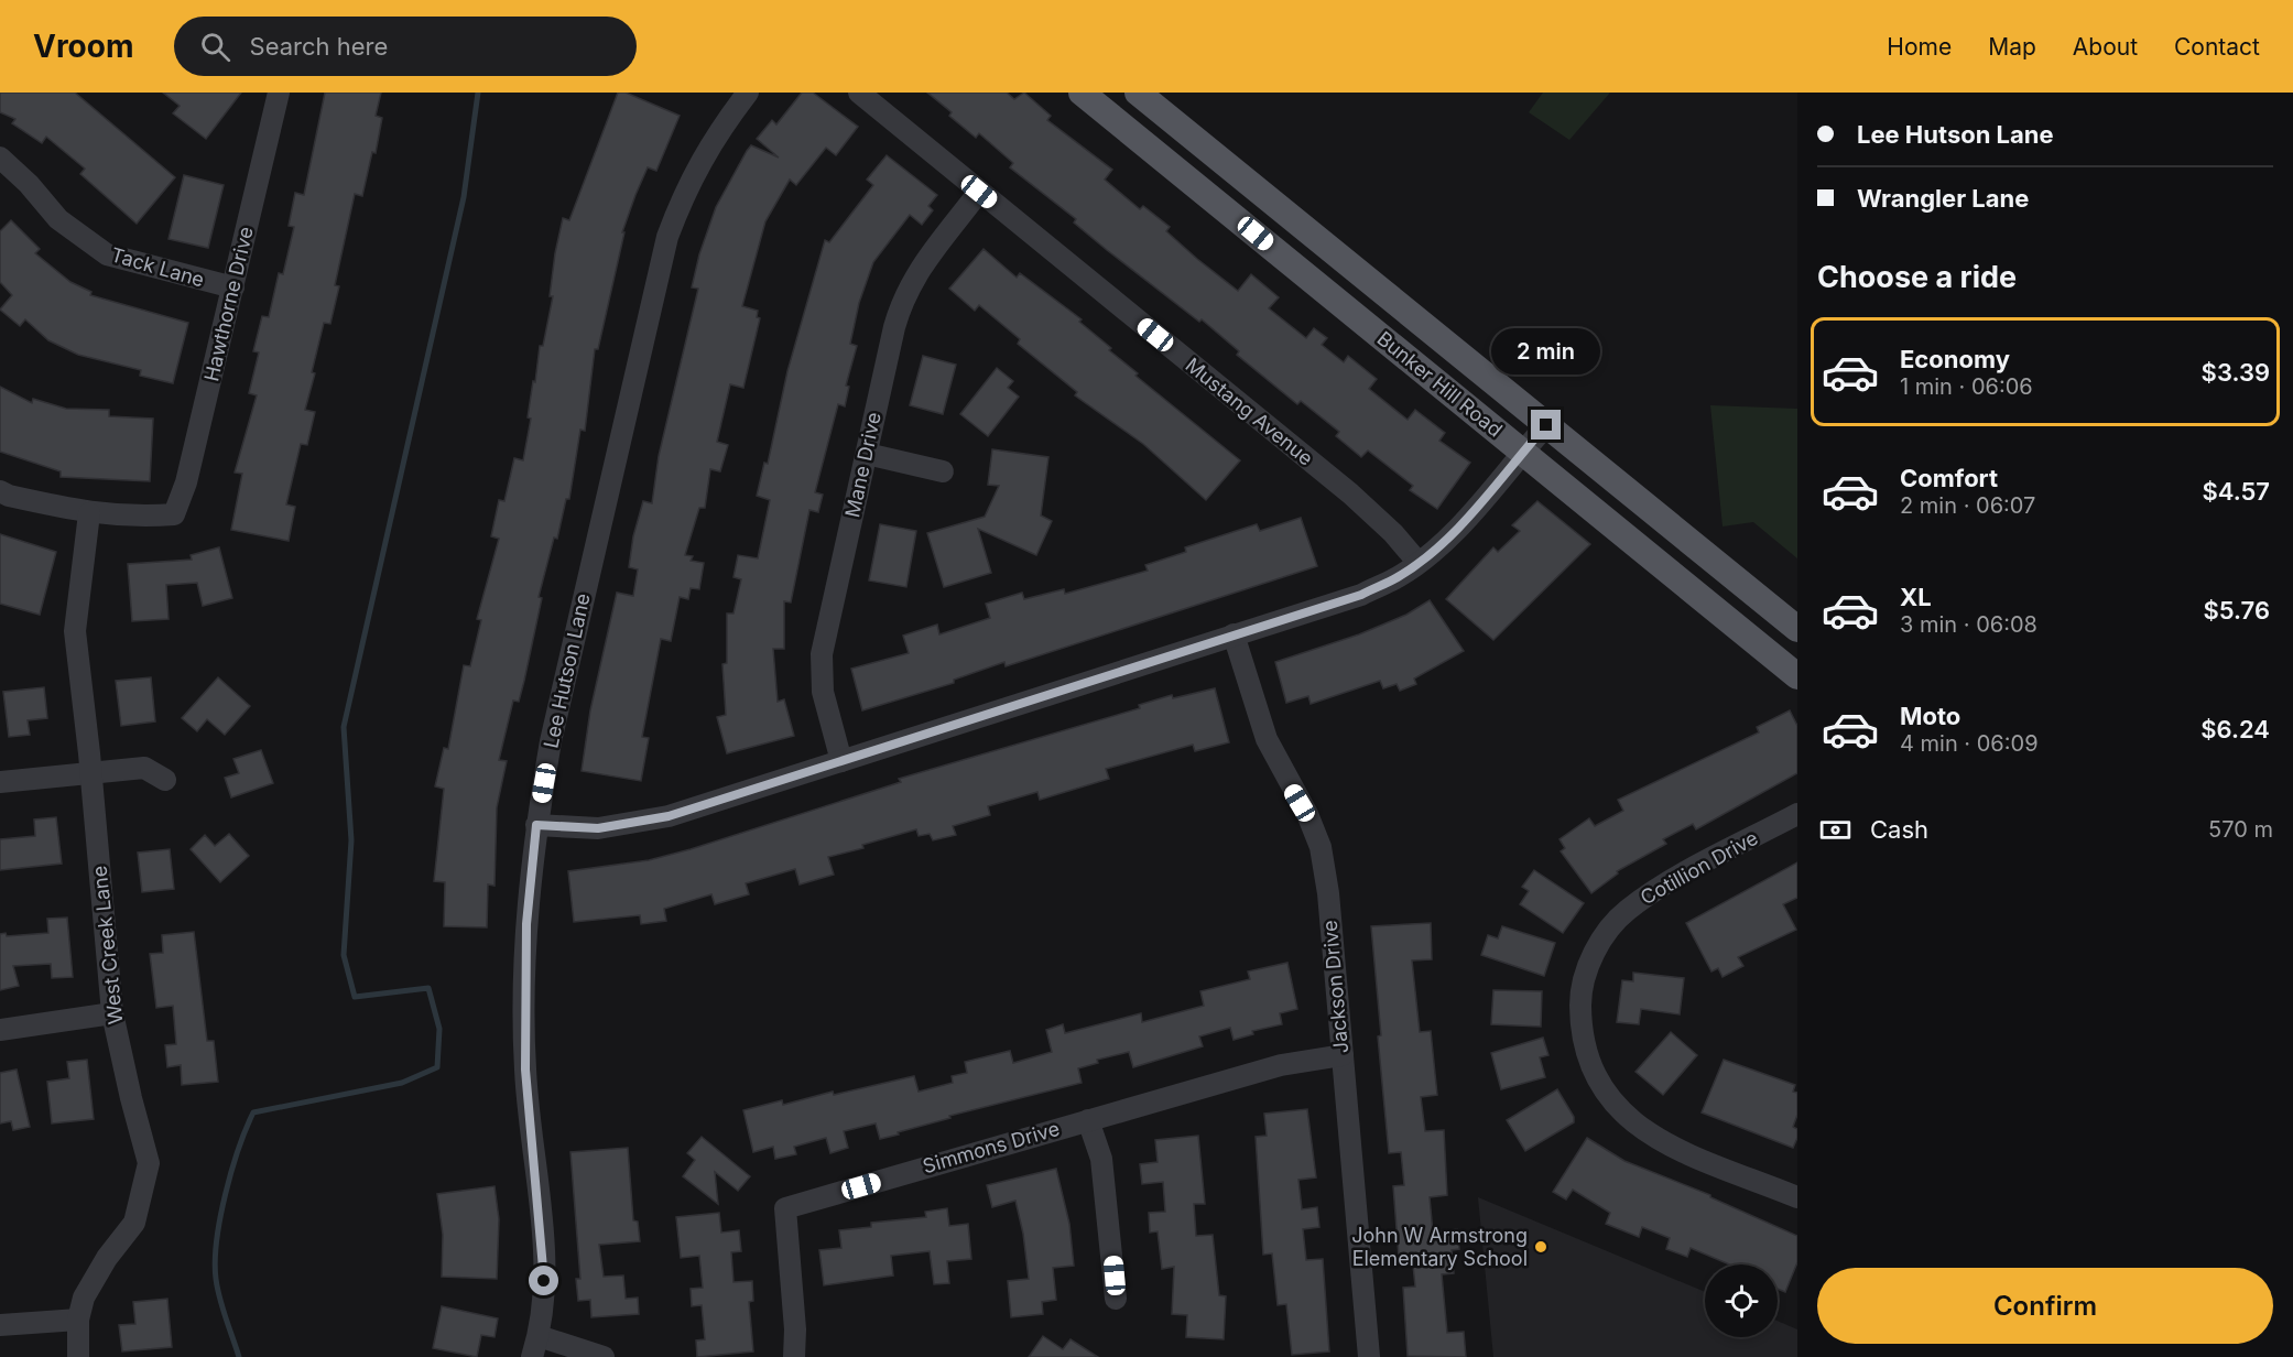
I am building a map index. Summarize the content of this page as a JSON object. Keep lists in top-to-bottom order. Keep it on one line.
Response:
{"streets":{"main road":["Bunker Hill Road"],"street":["Tack Lane","Hawthorne Drive","Mustang Avenue","Mane Drive","Lee Hutson Lane","Cotillion Drive","West Creek Lane","Jackson Drive","Simmons Drive"]},"crossings":[["Tack Lane","Hawthorne Drive"],["Hawthorne Drive","West Creek Lane"],["Mustang Avenue","Mane Drive"],["Jackson Drive","Simmons Drive"]],"places":["John W Armstrong Elementary School"],"page":{"header":"Vroom","search":"Search here","nav":["Home","Map","About","Contact"],"banner":["Lee Hutson Lane","Wrangler Lane"],"heading":"Choose a ride","list":[{"name":"Economy","note":"1 min · 06:06","value":"$3.39"},{"name":"Comfort","note":"2 min · 06:07","value":"$4.57"},{"name":"XL","note":"3 min · 06:08","value":"$5.76"},{"name":"Moto","note":"4 min · 06:09","value":"$6.24"}],"bubble":"2 min","pay":["Cash","570 m"],"buttons":"Confirm"}}
